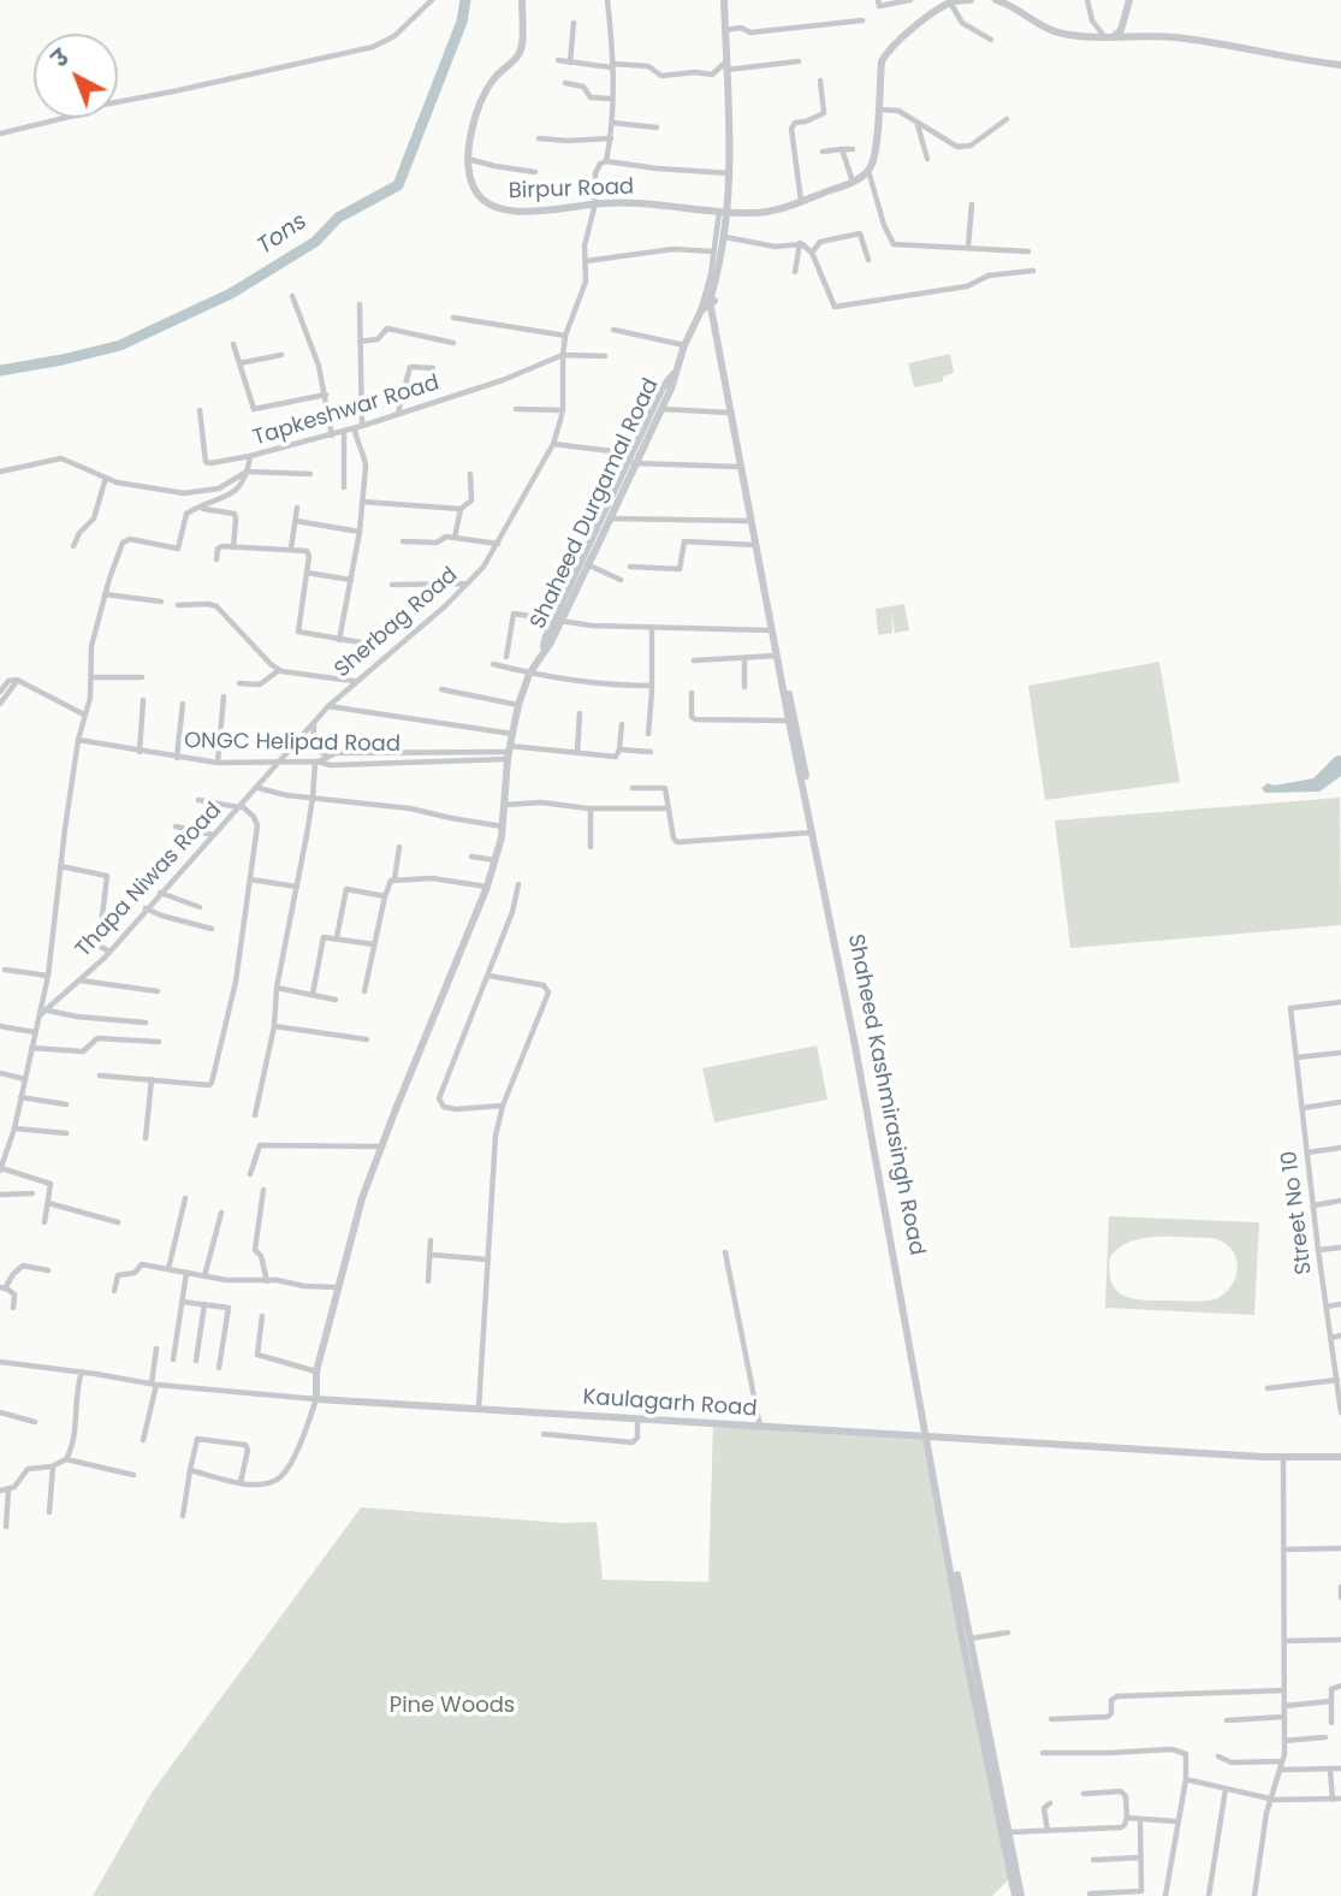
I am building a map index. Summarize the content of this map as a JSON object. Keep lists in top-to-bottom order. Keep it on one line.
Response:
{"streets":{"street":["Birpur Road","Tapkeshwar Road","Shaheed Durgamal Road","Sherbag Road","ONGC Helipad Road","Thapa Niwas Road","Shaheed Kashmirasingh Road","Street No 10","Kaulagarh Road"]},"crossings":[["Tapkeshwar Road","Sherbag Road"],["Shaheed Durgamal Road","ONGC Helipad Road"],["Shaheed Durgamal Road","Shaheed Kashmirasingh Road"],["Shaheed Durgamal Road","Kaulagarh Road"],["Sherbag Road","ONGC Helipad Road"],["Sherbag Road","Thapa Niwas Road"],["ONGC Helipad Road","Thapa Niwas Road"],["Shaheed Kashmirasingh Road","Kaulagarh Road"]],"water":["Tons"],"parks":["Pine Woods"],"north":"top left"}
